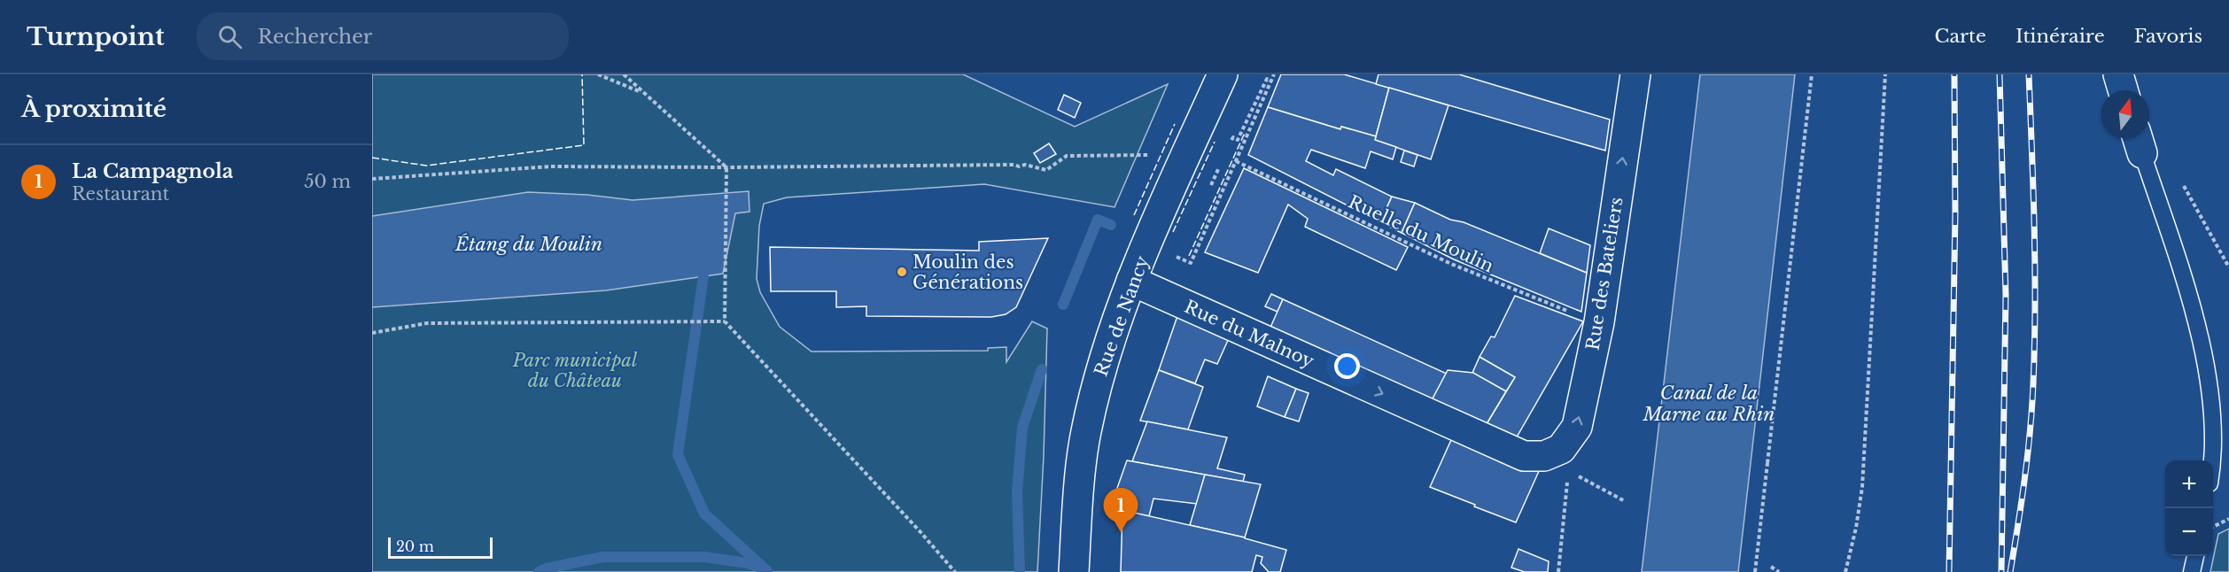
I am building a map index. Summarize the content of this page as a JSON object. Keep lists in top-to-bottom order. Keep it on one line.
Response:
{"streets":{"street":["Rue des Bateliers","Rue de Nancy","Rue du Malnoy"],"path":["Ruelle du Moulin"]},"crossings":[["Ruelle du Moulin","Rue des Bateliers"],["Rue des Bateliers","Rue du Malnoy"],["Rue de Nancy","Rue du Malnoy"]],"one_way":["Rue des Bateliers","Rue du Malnoy"],"water":["Étang du Moulin","Canal de la Marne au Rhin"],"parks":["Parc municipal du Château"],"places":["Moulin des Générations"],"scale_bar":"20 m","north":"top","page":{"header":"Turnpoint","search":"Rechercher","nav":["Carte","Itinéraire","Favoris"],"heading":"À proximité","list":[{"mark":"1","name":"La Campagnola","note":"Restaurant","value":"50 m"}],"map_buttons":["+","−"],"pins":"1","scale":"20 m"}}
